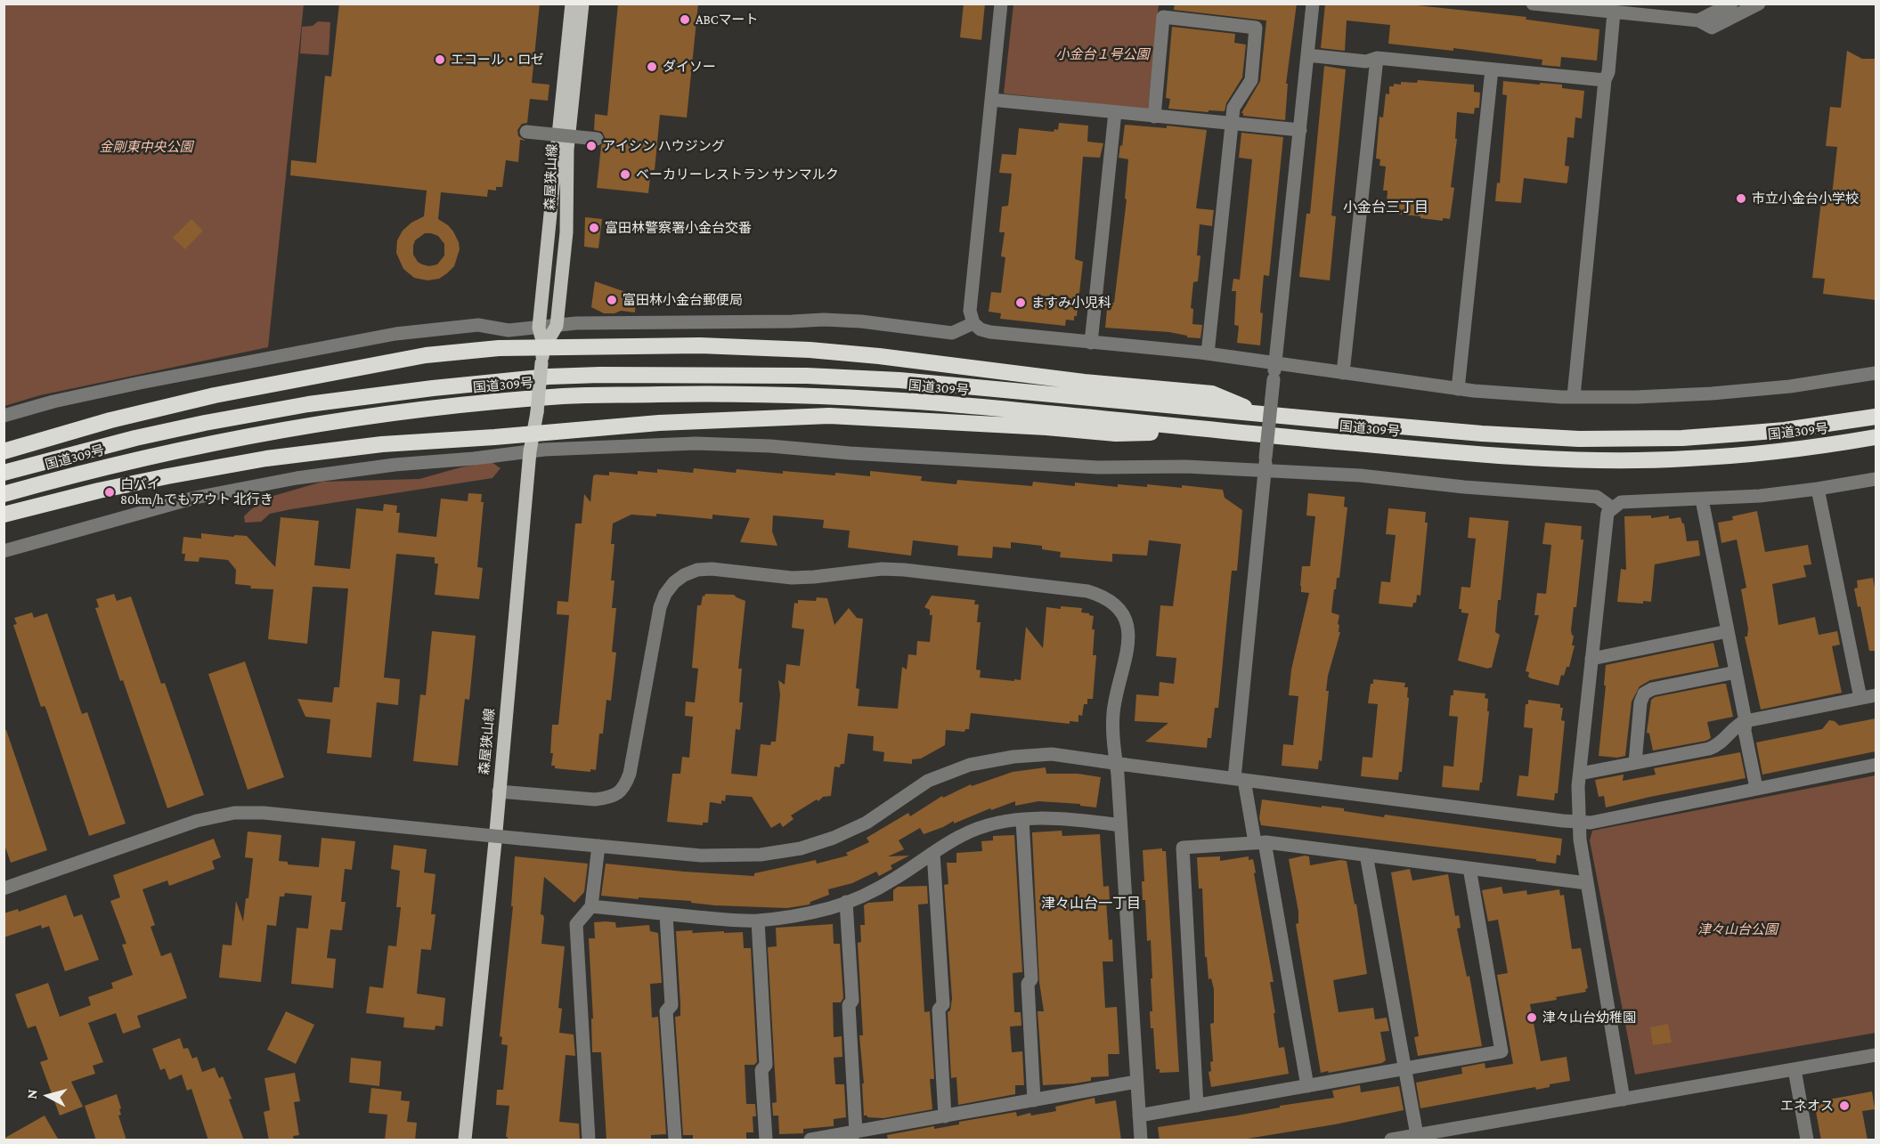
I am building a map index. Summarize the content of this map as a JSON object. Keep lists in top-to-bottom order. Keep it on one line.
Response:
{"streets":{"highway":["国道309号"],"main road":["森屋狭山線"]},"districts":["小金台三丁目","津々山台一丁目"],"parks":["小金台１号公園","金剛東中央公園","津々山台公園"],"places":["ABCマート","エコール・ロゼ","ダイソー","アイシン ハウジング","ベーカリーレストラン サンマルク","市立小金台小学校","富田林警察署小金台交番","富田林小金台郵便局","ますみ小児科","白バイ 80km/hでもアウト 北行き","津々山台幼稚園","エネオス"],"north":"left"}
